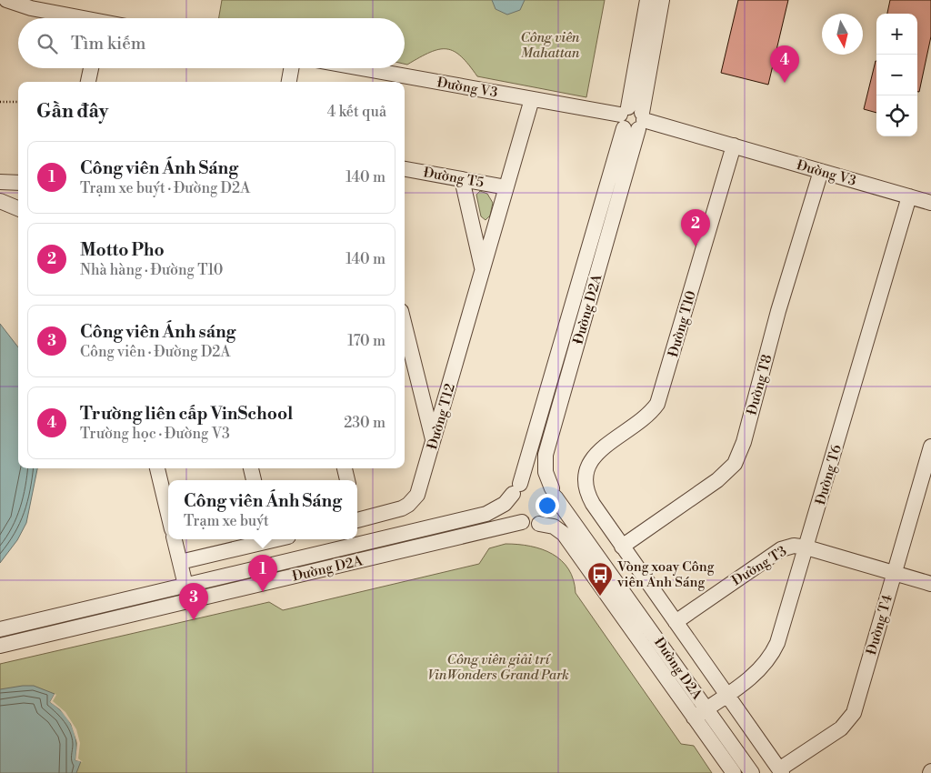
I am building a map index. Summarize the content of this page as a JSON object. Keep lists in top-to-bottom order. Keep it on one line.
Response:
{"streets":{"street":["Đường V3","Đường T5","Đường D2A","Đường T10","Đường T8","Đường T12","Đường T6","Đường T3","Đường T4"]},"crossings":[["Đường V3","Đường D2A"],["Đường V3","Đường T10"],["Đường V3","Đường T8"],["Đường V3","Đường T12"],["Đường V3","Đường T6"],["Đường T5","Đường T12"],["Đường D2A","Đường T6"],["Đường T10","Đường T8"],["Đường T6","Đường T3"],["Đường T3","Đường T4"]],"parks":["Công viên Mahattan","Công viên giải trí VinWonders Grand Park"],"places":{"bus stop":["Vòng xoay Công viên Ánh Sáng"]},"north":"bottom","page":{"map_buttons":["+","−"],"search":"Tìm kiếm","pins":["4","2","1","3"],"heading":["Gần đây","4 kết quả"],"list":[{"mark":"1","name":"Công viên Ánh Sáng","note":"Trạm xe buýt · Đường D2A","value":"140 m"},{"mark":"2","name":"Motto Pho","note":"Nhà hàng · Đường T10","value":"140 m"},{"mark":"3","name":"Công viên Ánh sáng","note":"Công viên · Đường D2A","value":"170 m"},{"mark":"4","name":"Trường liên cấp VinSchool","note":"Trường học · Đường V3","value":"230 m"}],"popup":["Công viên Ánh Sáng","Trạm xe buýt"]}}
